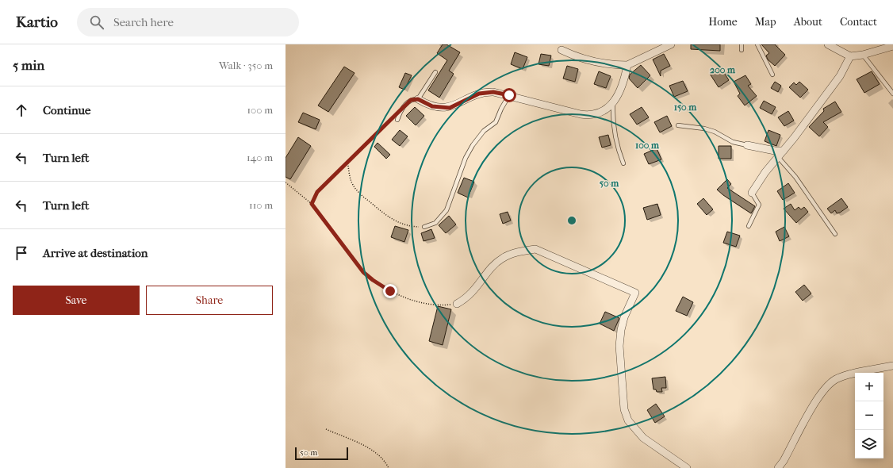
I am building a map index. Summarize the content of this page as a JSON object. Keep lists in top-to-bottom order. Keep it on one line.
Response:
{"scale_bar":"50 m","page":{"header":"Kartio","search":"Search here","nav":["Home","Map","About","Contact"],"heading":["5 min","Walk · 350 m"],"list":[["Continue","100 m"],["Turn left","140 m"],["Turn left","110 m"],"Arrive at destination"],"buttons":["Save","Share"],"map_buttons":["+","−"],"scale":"50 m"},"rings":["200 m","150 m","100 m","50 m"]}
